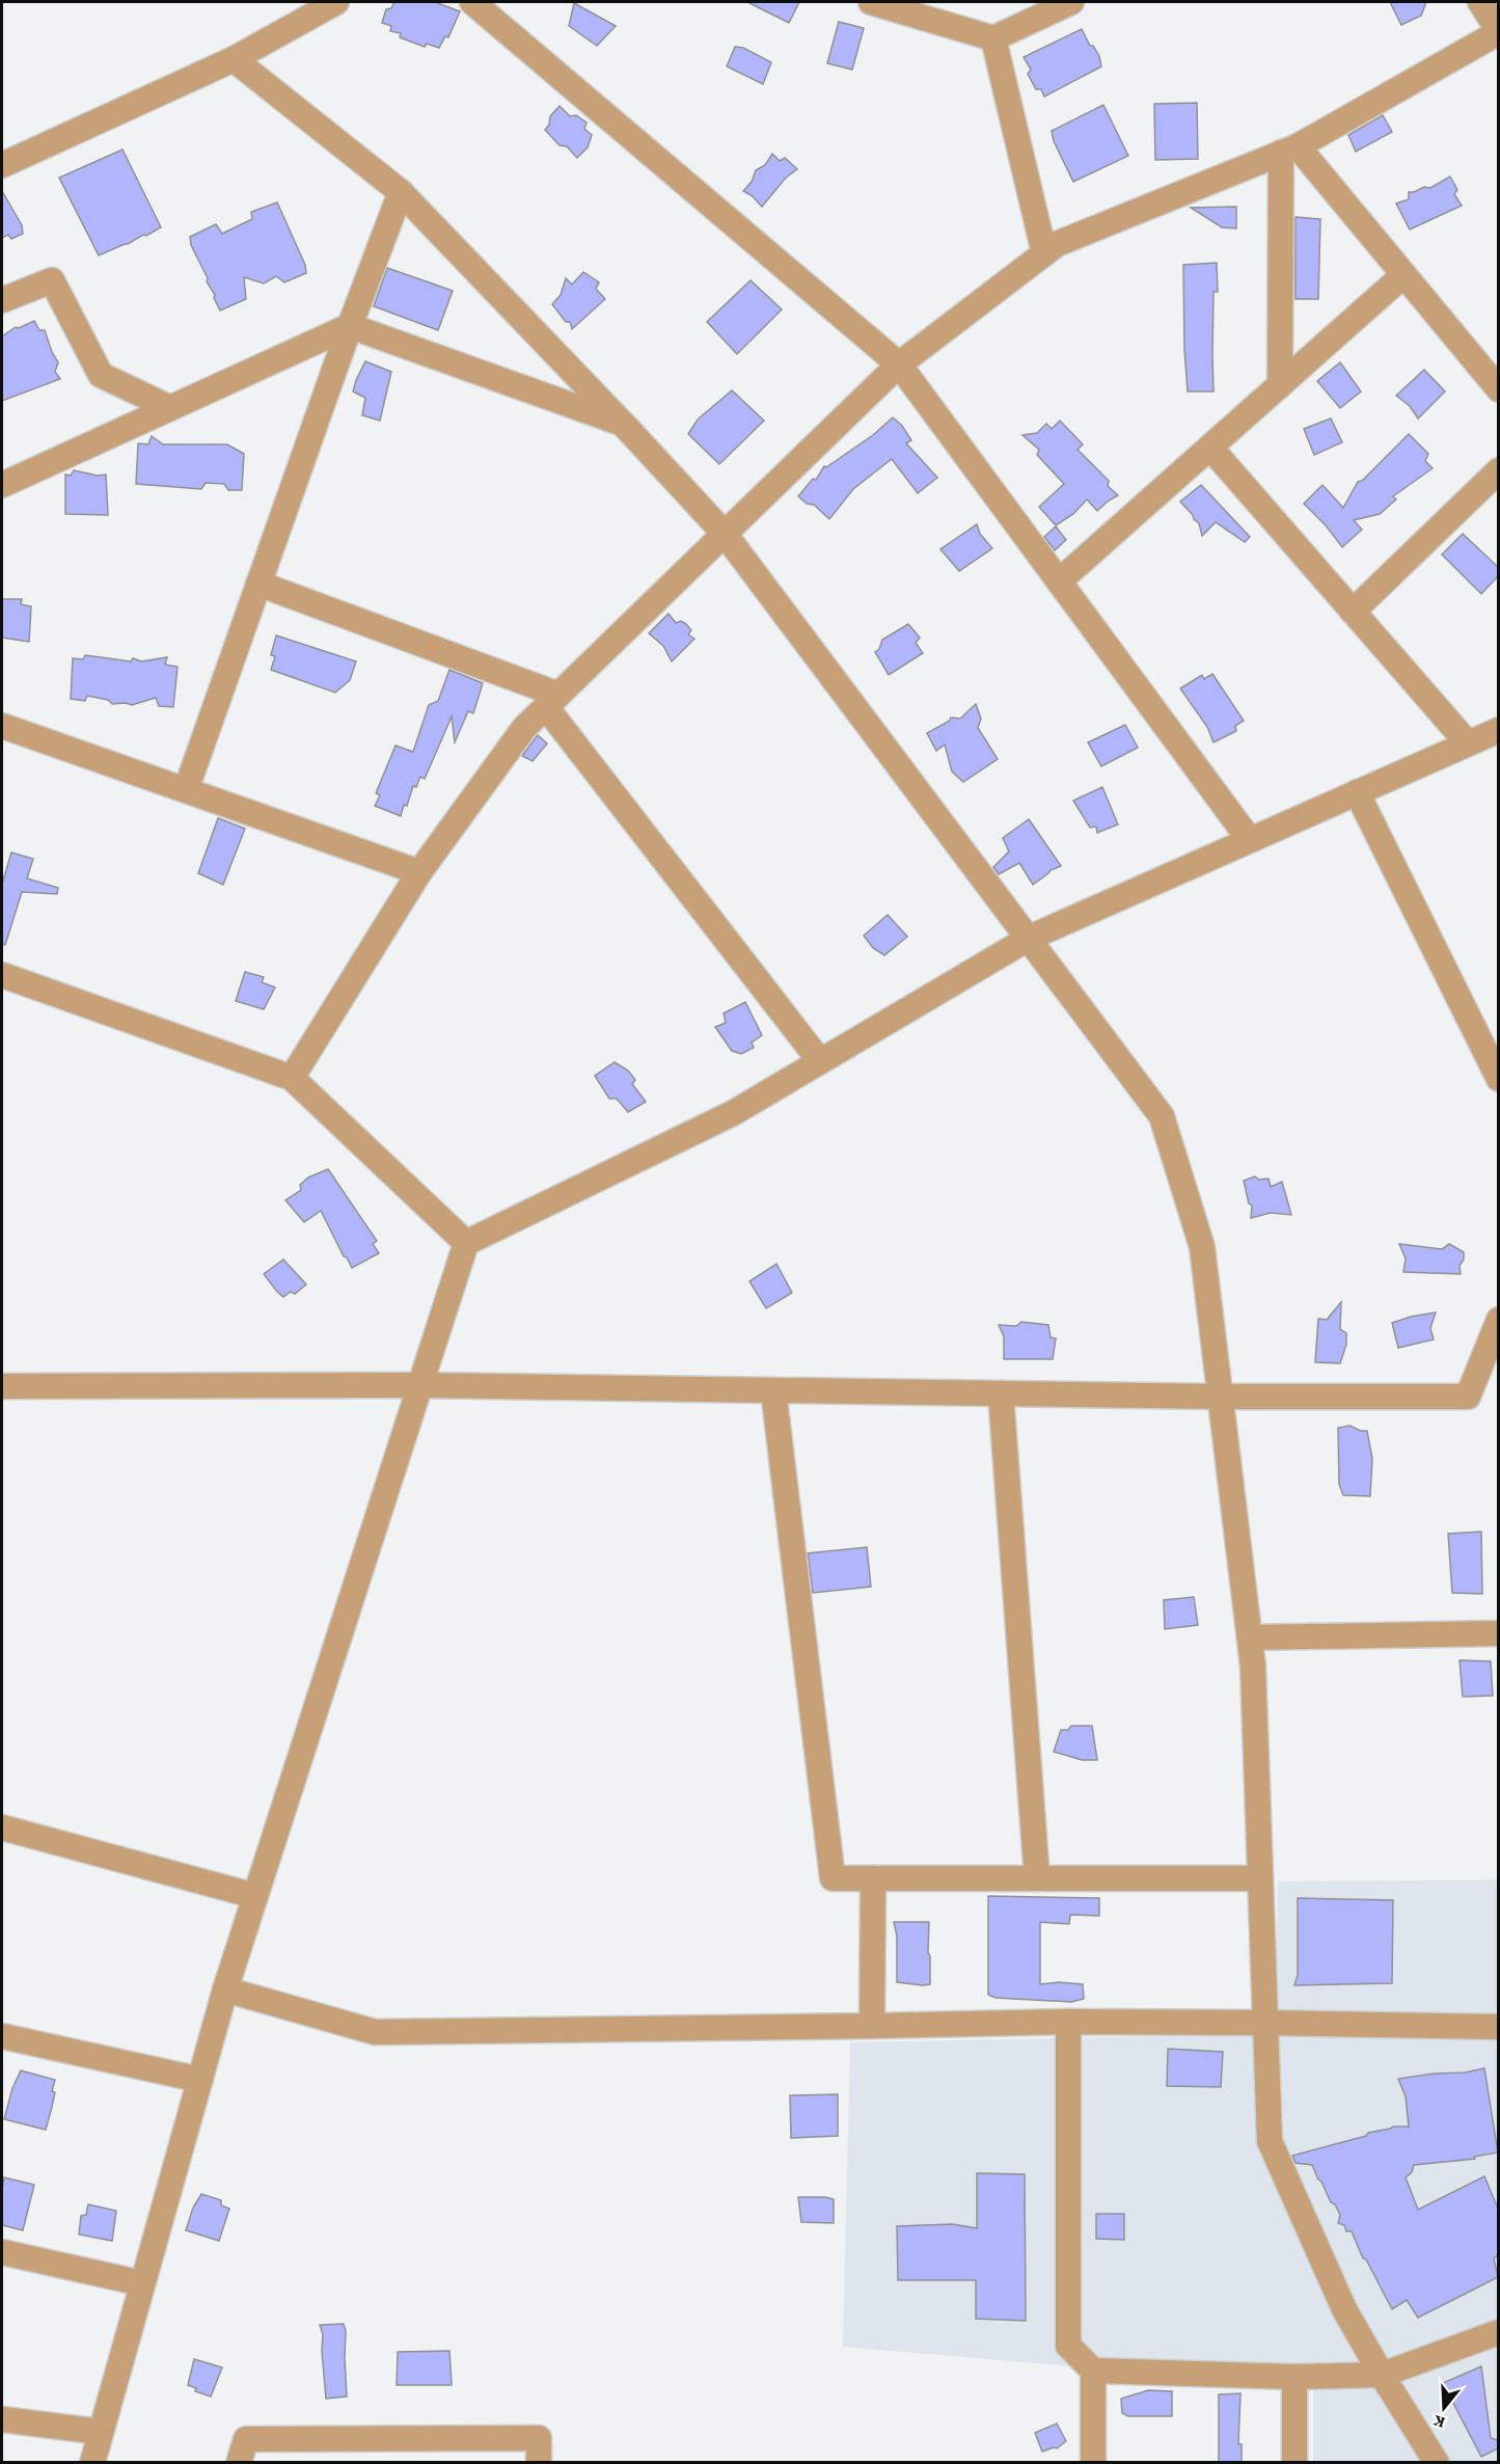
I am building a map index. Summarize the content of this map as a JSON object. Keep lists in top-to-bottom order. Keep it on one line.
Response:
{"north":"bottom"}
